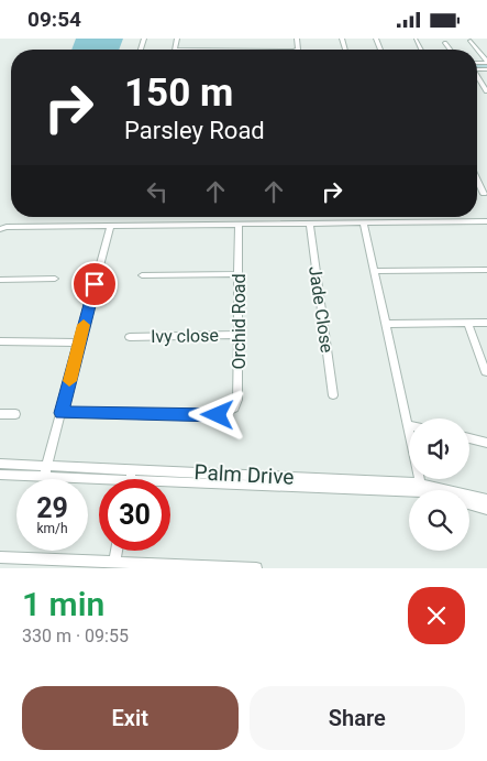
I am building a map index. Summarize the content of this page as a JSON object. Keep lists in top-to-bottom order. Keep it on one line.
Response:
{"streets":{"street":["Jade Close","Orchid Road","Ivy close","Palm Drive"]},"crossings":[["Orchid Road","Ivy close"]],"page":{"status":"09:54","turn":["150 m","Parsley Road"],"speed":"29 km/h","limit":"30","heading":["1 min","330 m · 09:55"],"buttons":["Exit","Share"]}}
